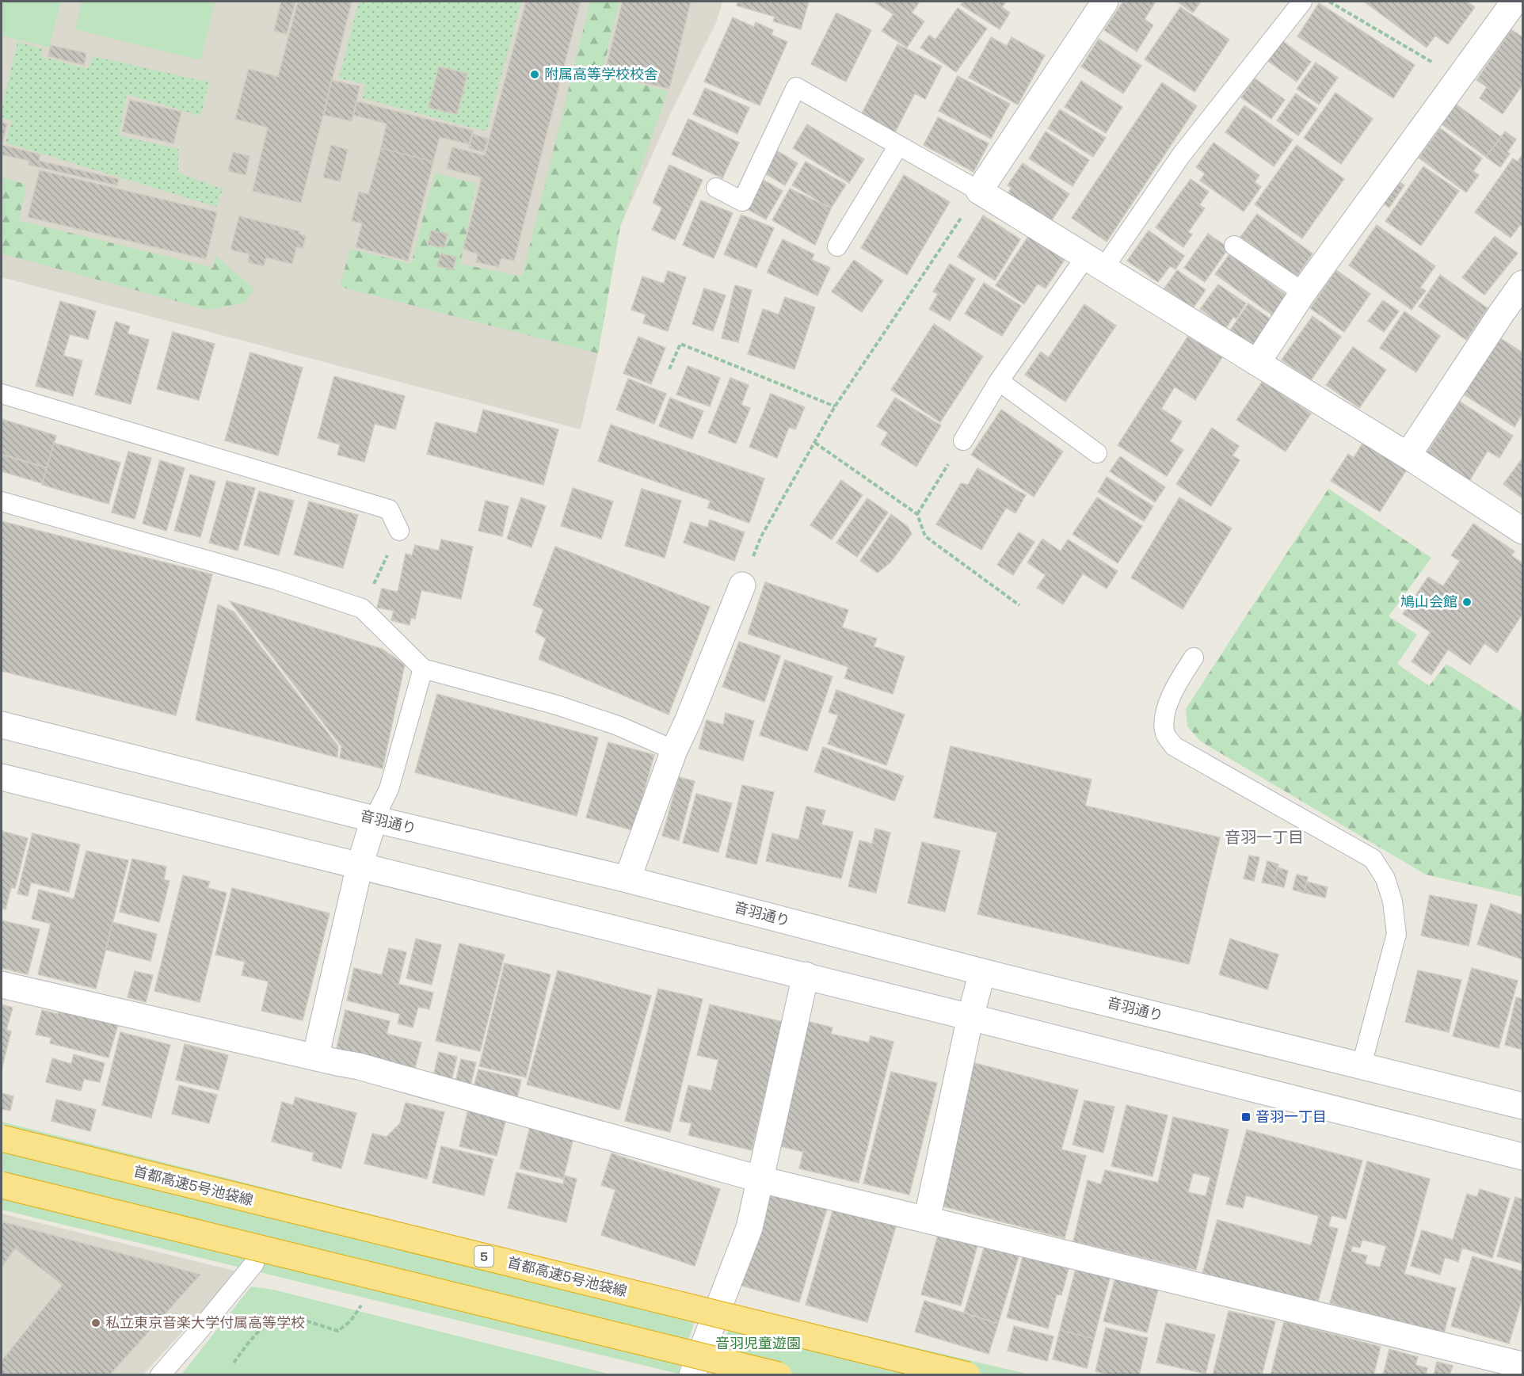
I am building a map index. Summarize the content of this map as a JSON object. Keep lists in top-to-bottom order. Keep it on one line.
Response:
{"streets":{"highway":["首都高速5号池袋線","5"],"street":["音羽通り"]},"districts":["音羽一丁目"],"parks":["音羽児童遊園"],"places":{"other":["附属高等学校校舎","鳩山会館","私立東京音楽大学付属高等学校"],"transit":["音羽一丁目"]}}
